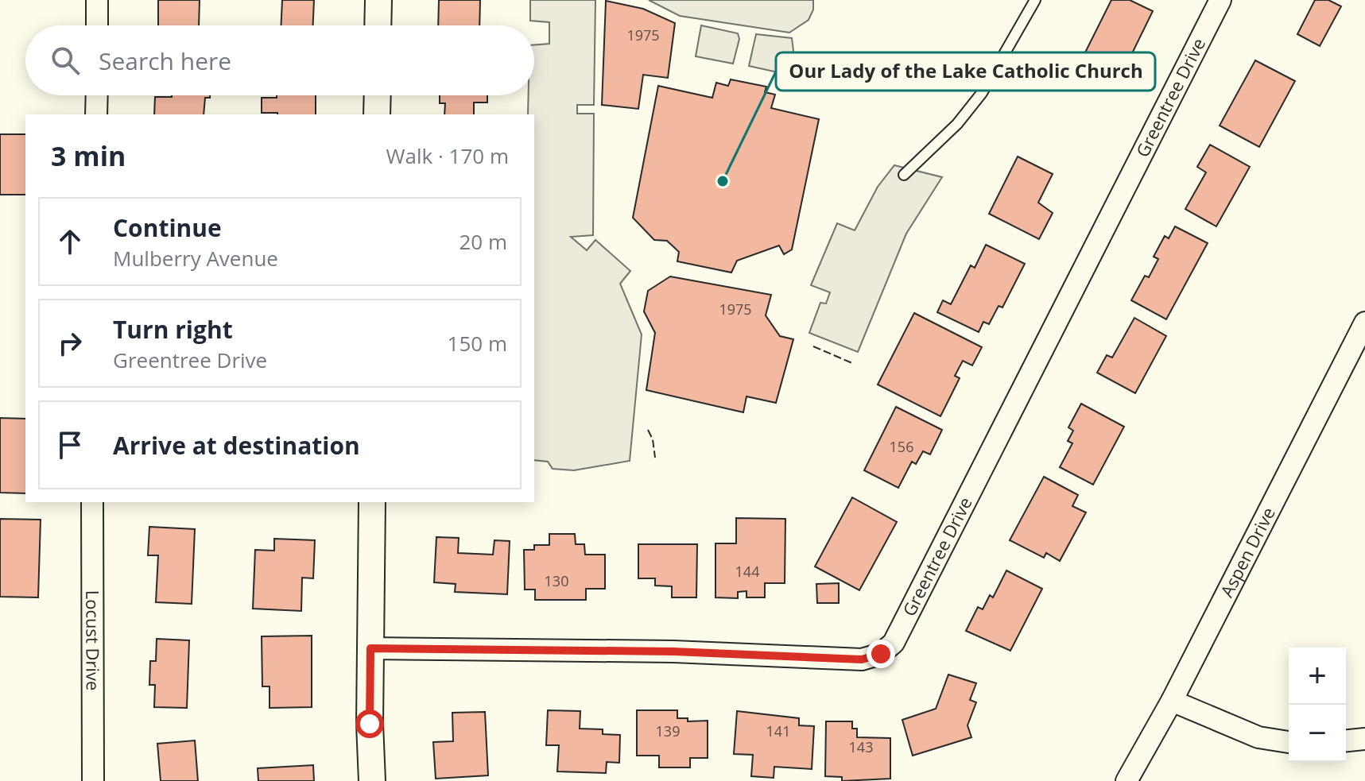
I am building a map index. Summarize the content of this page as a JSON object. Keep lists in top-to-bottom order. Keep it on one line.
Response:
{"streets":{"street":["Greentree Drive","Aspen Drive","Locust Drive"]},"places":["Our Lady of the Lake Catholic Church"],"house_numbers":["1975","1975","156","144","130","139","141","143"],"page":{"search":"Search here","heading":["3 min","Walk · 170 m"],"list":[["Continue","Mulberry Avenue","20 m"],["Turn right","Greentree Drive","150 m"],"Arrive at destination"],"map_buttons":["+","−"]}}
